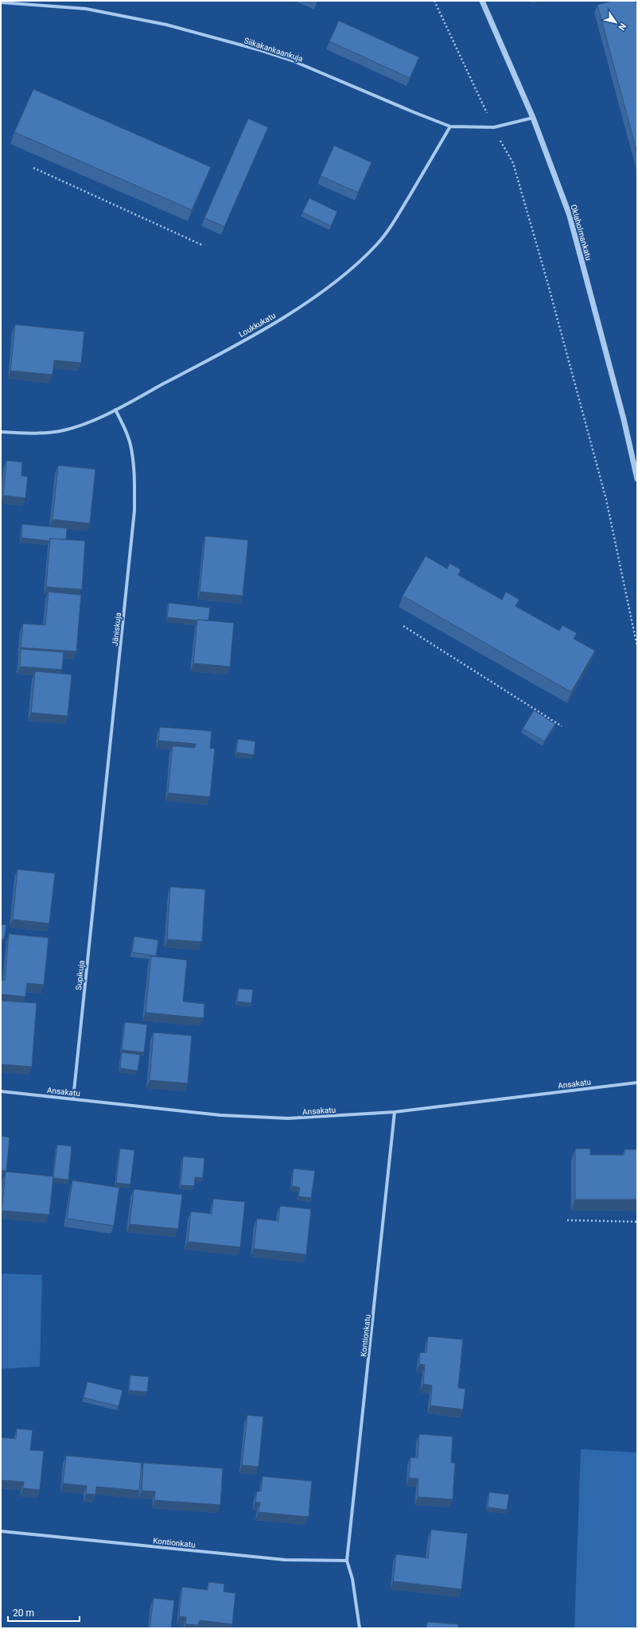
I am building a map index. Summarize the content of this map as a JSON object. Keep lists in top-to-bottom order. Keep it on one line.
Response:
{"streets":{"street":["Siikakankaankuja","Oklaholmankatu","Loukkukatu","Jäniskuja","Supikuja","Ansakatu","Kontionkatu"]},"crossings":[["Siikakankaankuja","Oklaholmankatu"],["Siikakankaankuja","Loukkukatu"],["Loukkukatu","Jäniskuja"],["Jäniskuja","Supikuja"],["Supikuja","Ansakatu"],["Ansakatu","Kontionkatu"]],"scale_bar":"20 m","north":"bottom right"}
